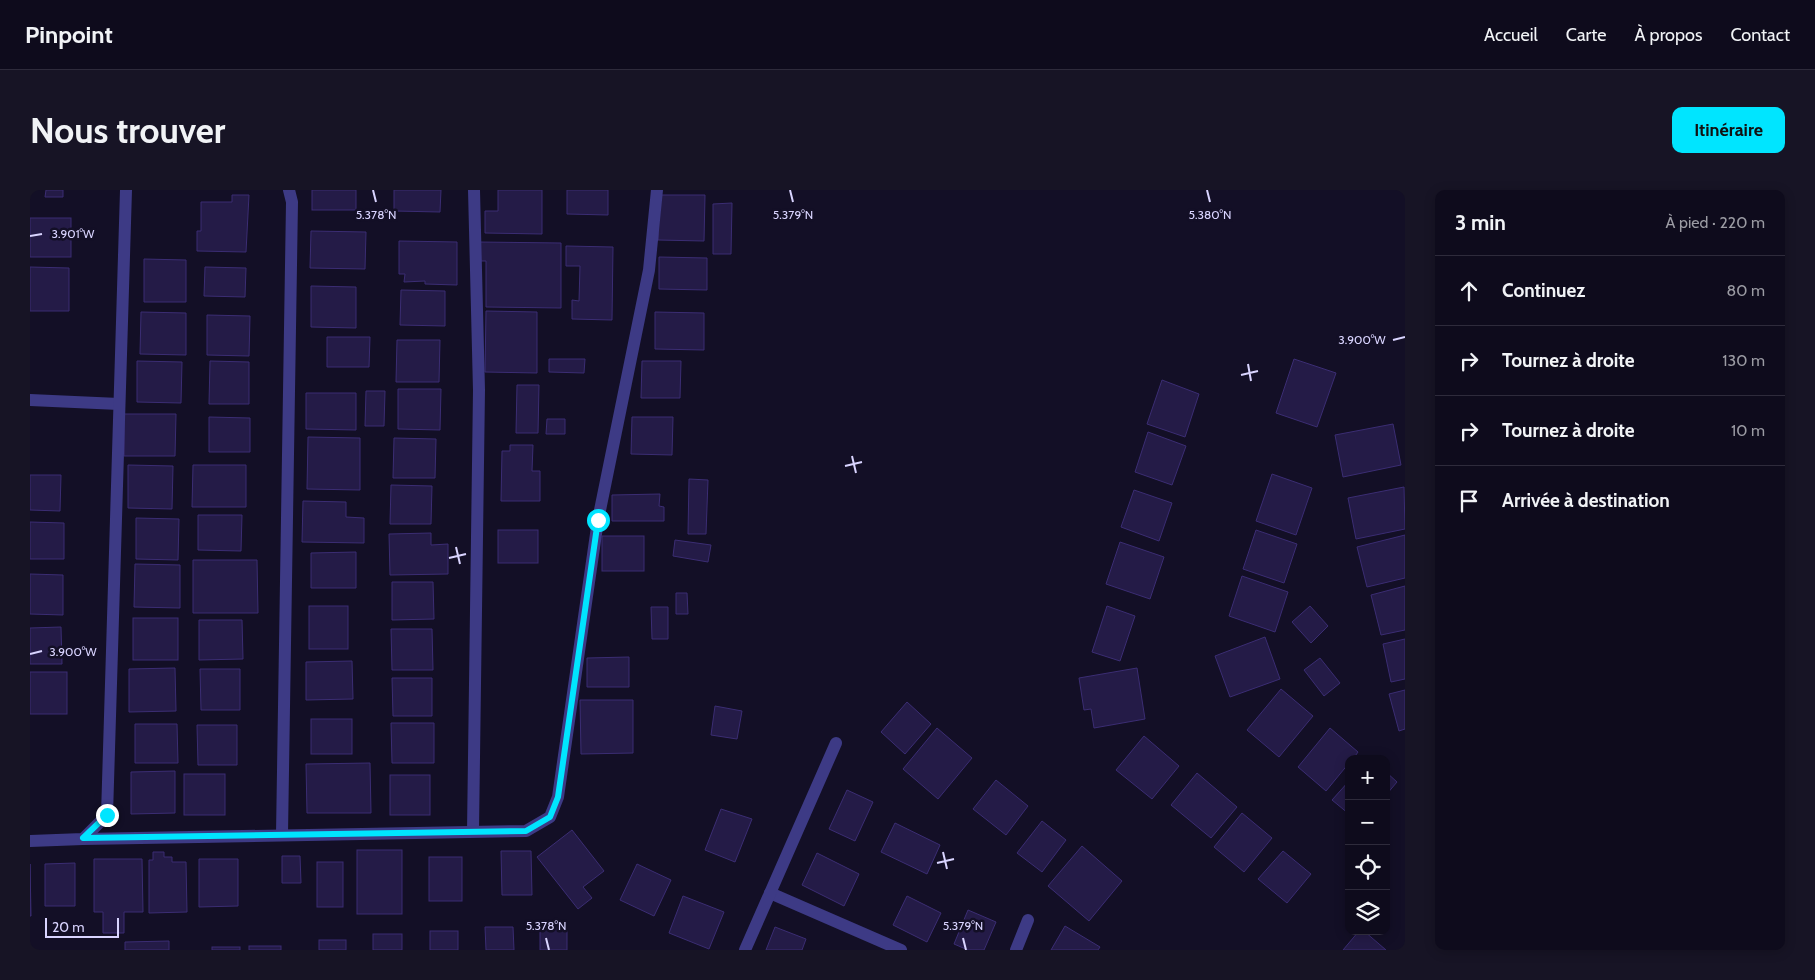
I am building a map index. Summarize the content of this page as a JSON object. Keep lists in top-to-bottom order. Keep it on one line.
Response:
{"scale_bar":"20 m","page":{"header":"Pinpoint","nav":["Accueil","Carte","À propos","Contact"],"buttons":"Itinéraire","title":"Nous trouver","heading":["3 min","À pied · 220 m"],"list":[["Continuez","80 m"],["Tournez à droite","130 m"],["Tournez à droite","10 m"],"Arrivée à destination"],"map_buttons":["+","−"],"scale":"20 m"},"coordinates":["5.378°N","5.379°N","5.380°N","3.901°W","3.900°W"]}
